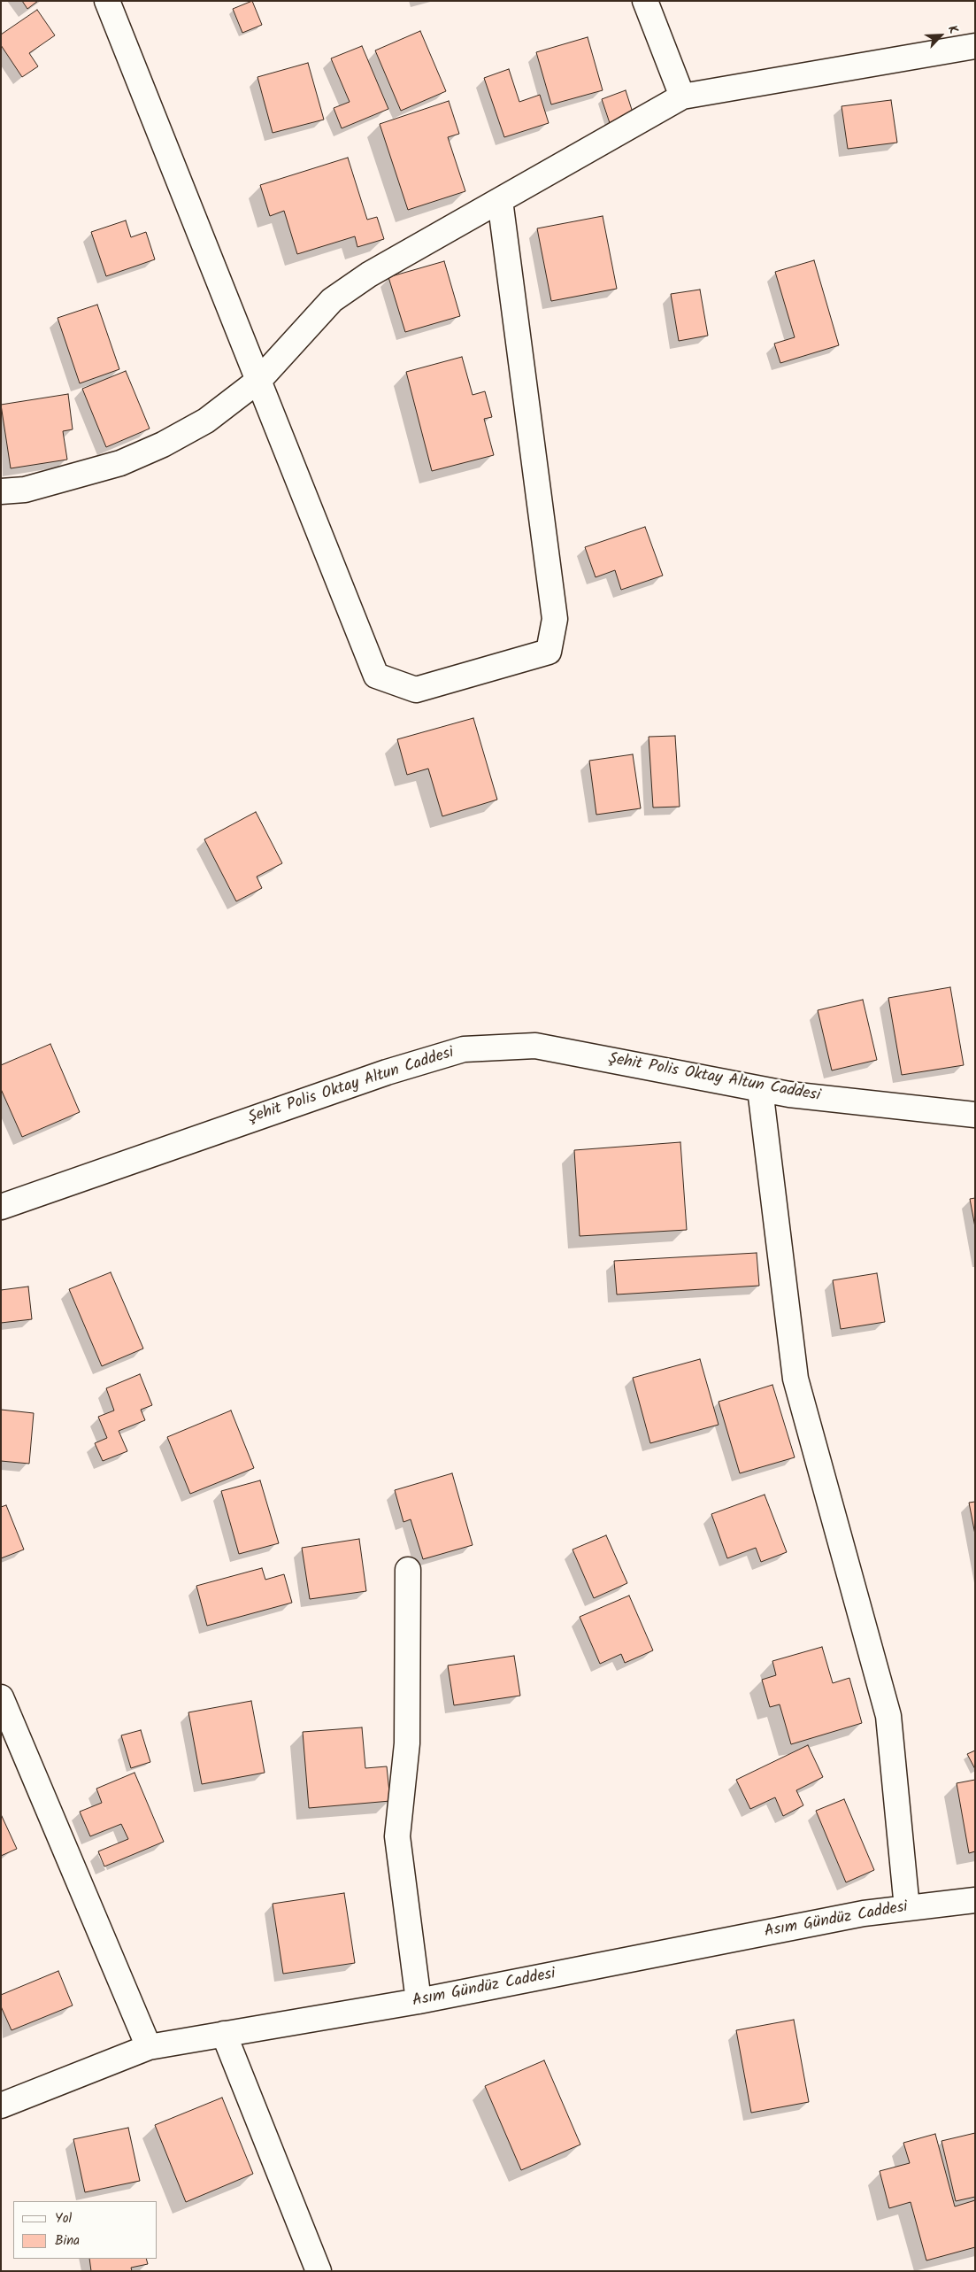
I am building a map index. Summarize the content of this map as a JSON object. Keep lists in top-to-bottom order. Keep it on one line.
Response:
{"streets":{"street":["Şehit Polis Oktay Altun Caddesi","Asım Gündüz Caddesi"]},"legend":["Yol","Bina"],"north":"top right"}
